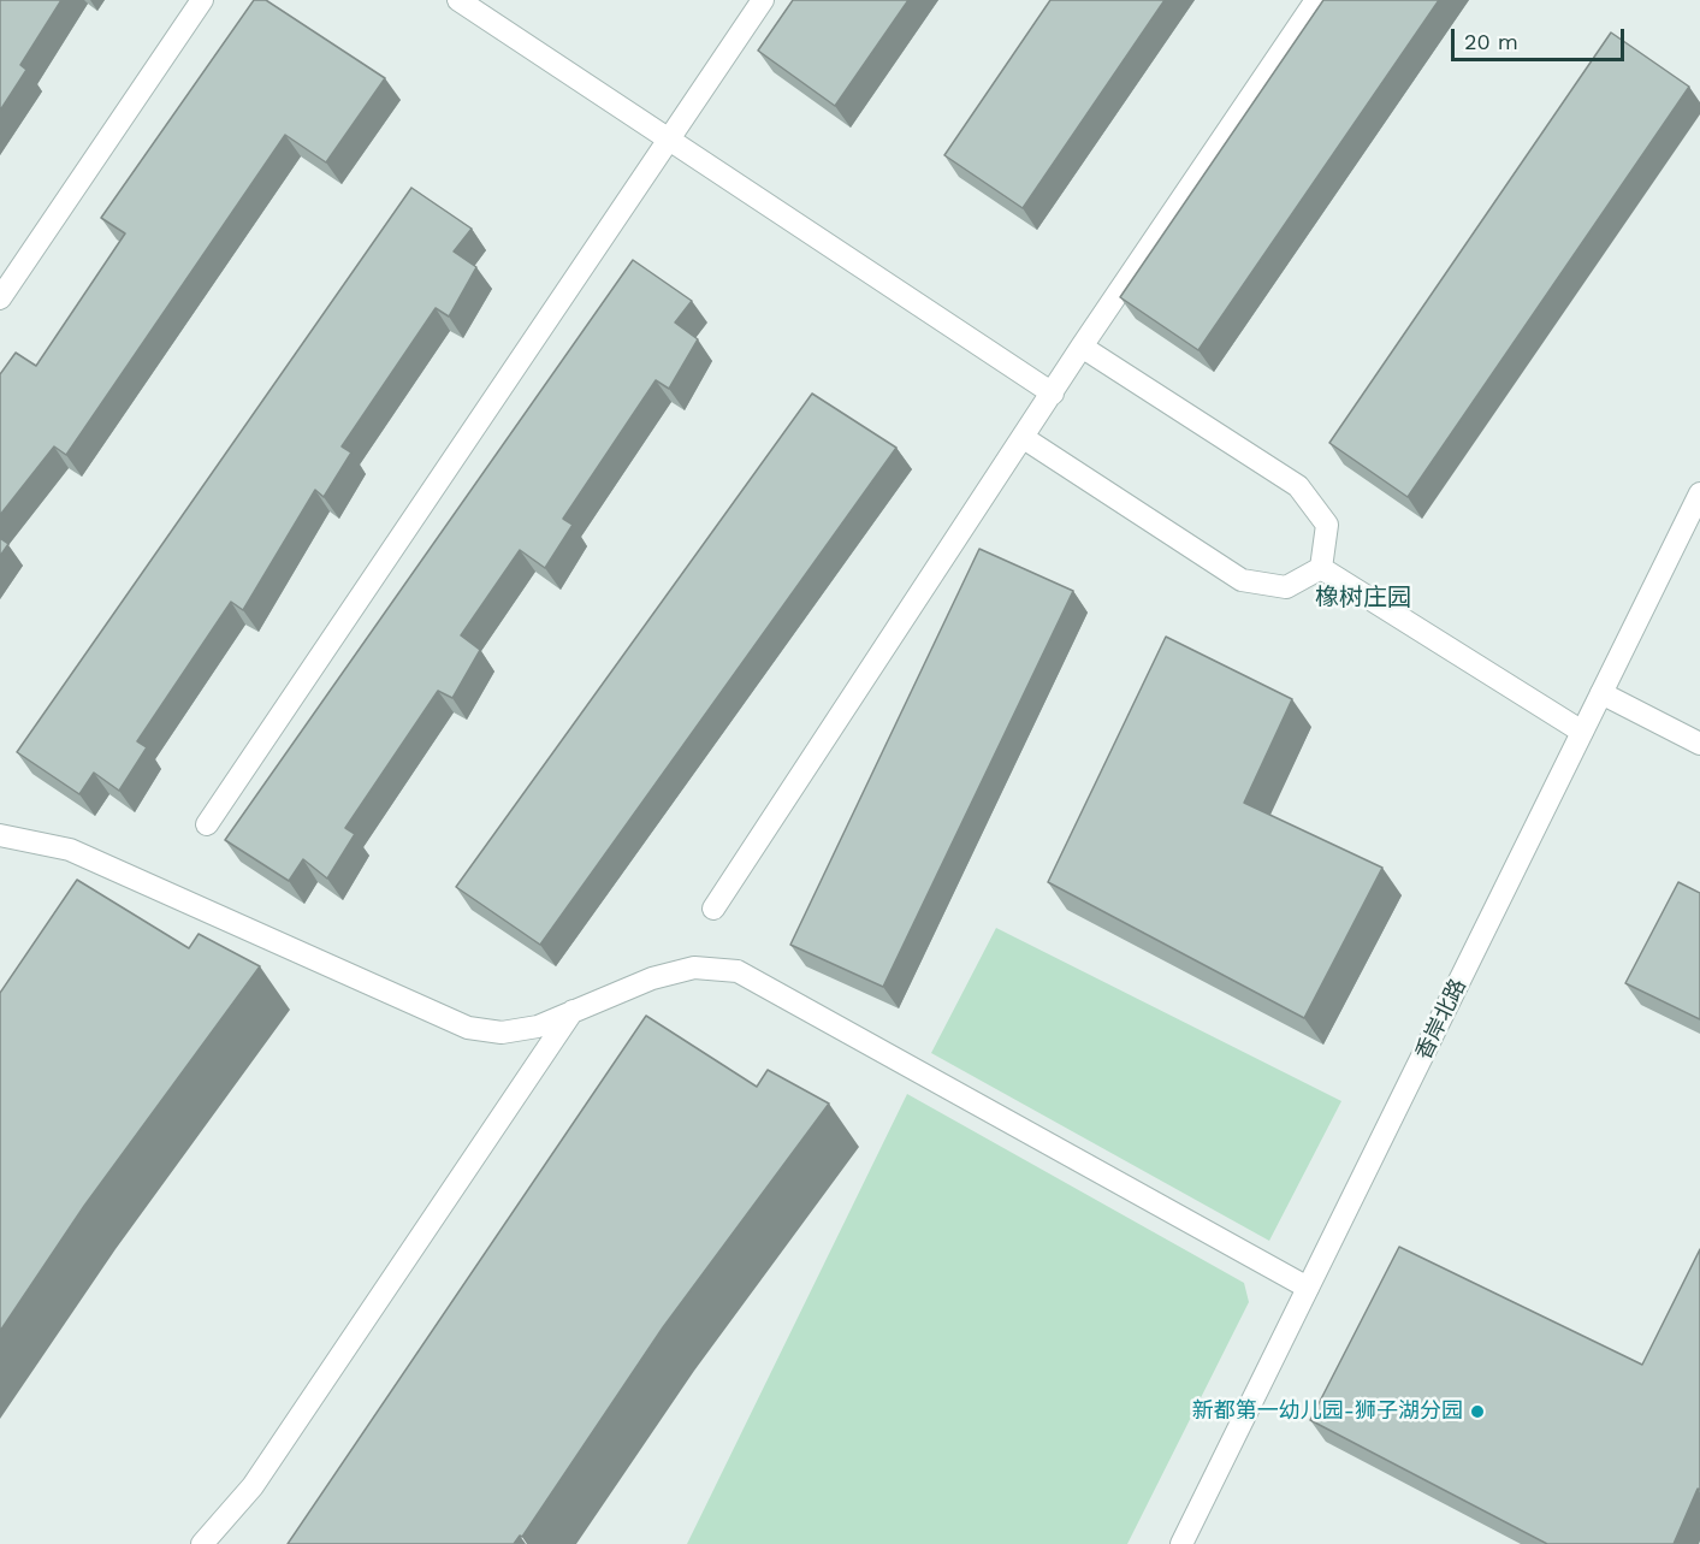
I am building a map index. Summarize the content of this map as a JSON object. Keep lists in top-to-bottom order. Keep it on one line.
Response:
{"streets":{"street":["香岸北路"]},"districts":["橡树庄园"],"places":["新都第一幼儿园-狮子湖分园"],"scale_bar":"20 m"}
